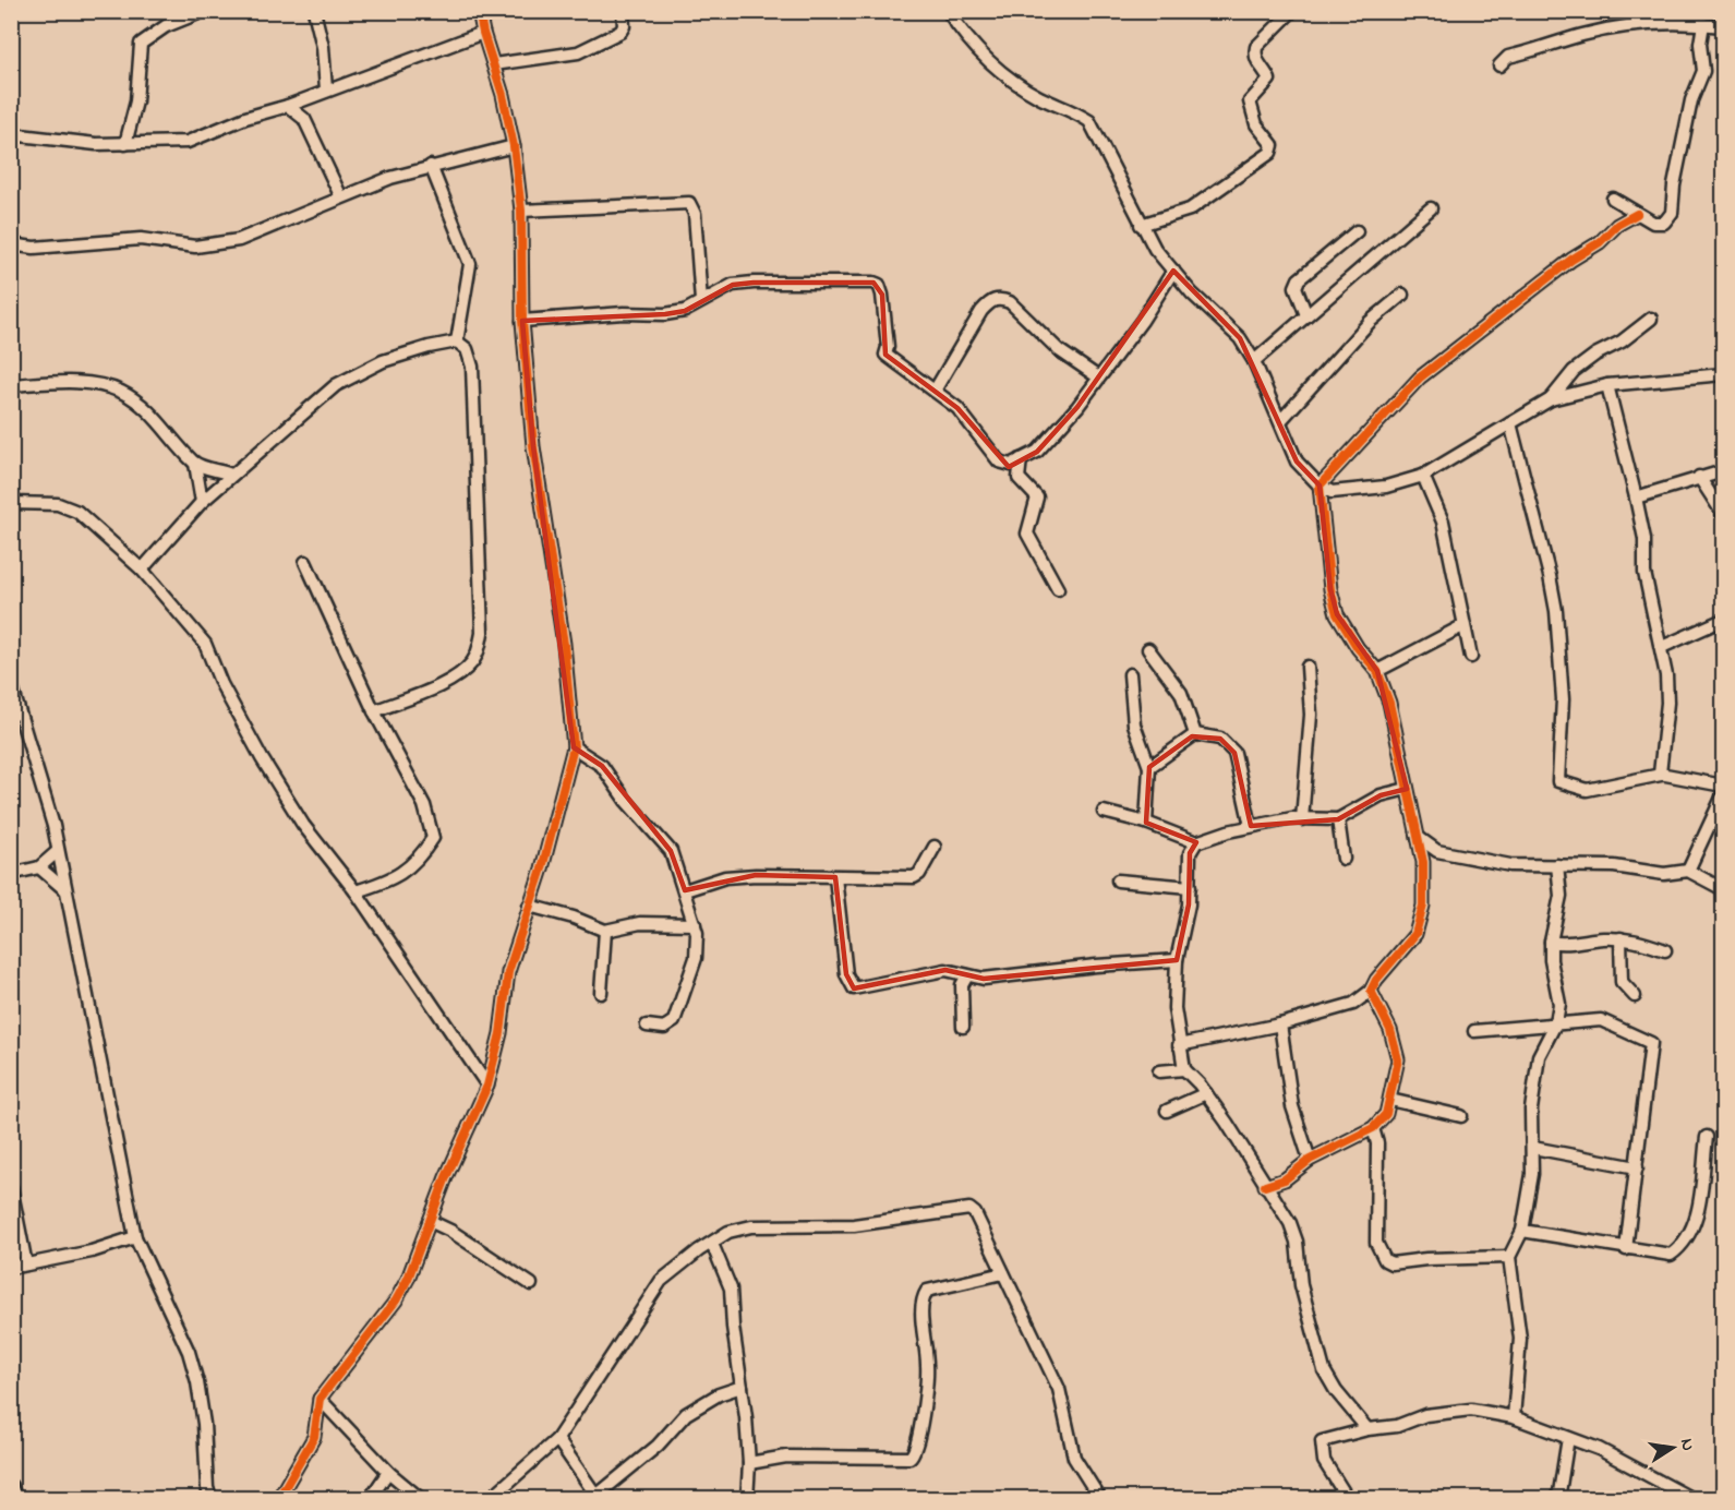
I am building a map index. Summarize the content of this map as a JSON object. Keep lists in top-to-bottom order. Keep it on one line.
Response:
{"north":"right"}
